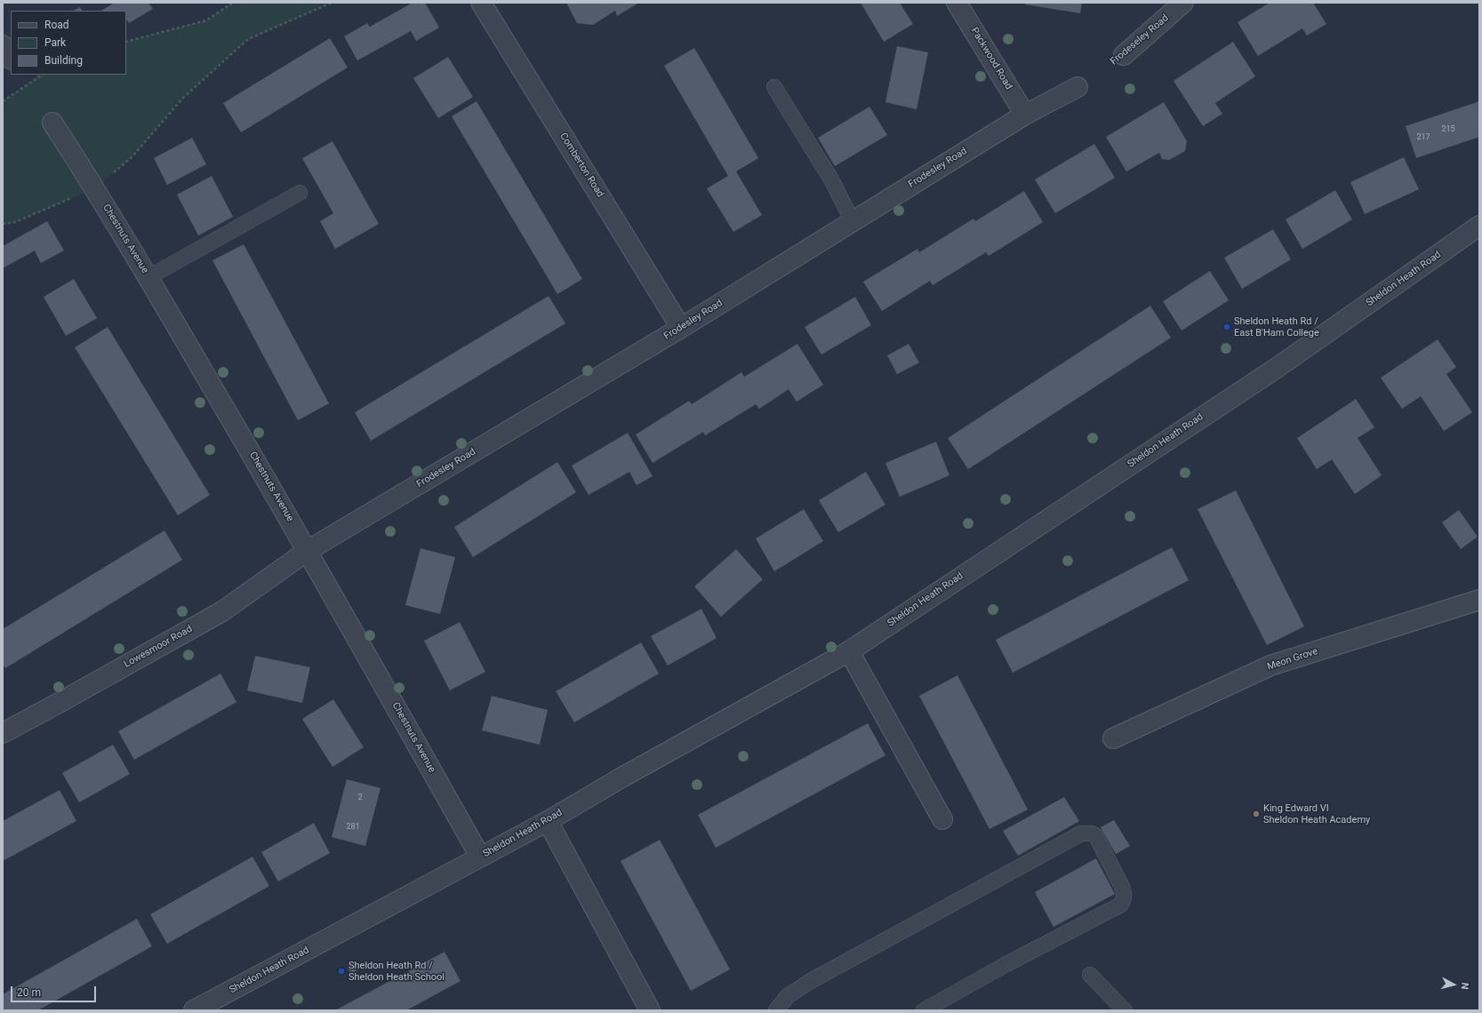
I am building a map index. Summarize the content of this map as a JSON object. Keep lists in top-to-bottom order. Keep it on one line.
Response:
{"streets":{"street":["Frodeseley Road","Packwood Road","Comberton Road","Frodesley Road","Chestnuts Avenue","Sheldon Heath Road","Lowesmoor Road","Meon Grove"]},"crossings":[["Packwood Road","Frodesley Road"],["Comberton Road","Frodesley Road"],["Frodesley Road","Chestnuts Avenue"],["Frodesley Road","Lowesmoor Road"],["Chestnuts Avenue","Sheldon Heath Road"],["Chestnuts Avenue","Lowesmoor Road"]],"places":["Sheldon Heath Rd / East B'Ham College","King Edward VI Sheldon Heath Academy","Sheldon Heath Rd / Sheldon Heath School"],"house_numbers":["215","217","2","281"],"legend":["Road","Park","Building"],"scale_bar":"20 m","north":"right"}
